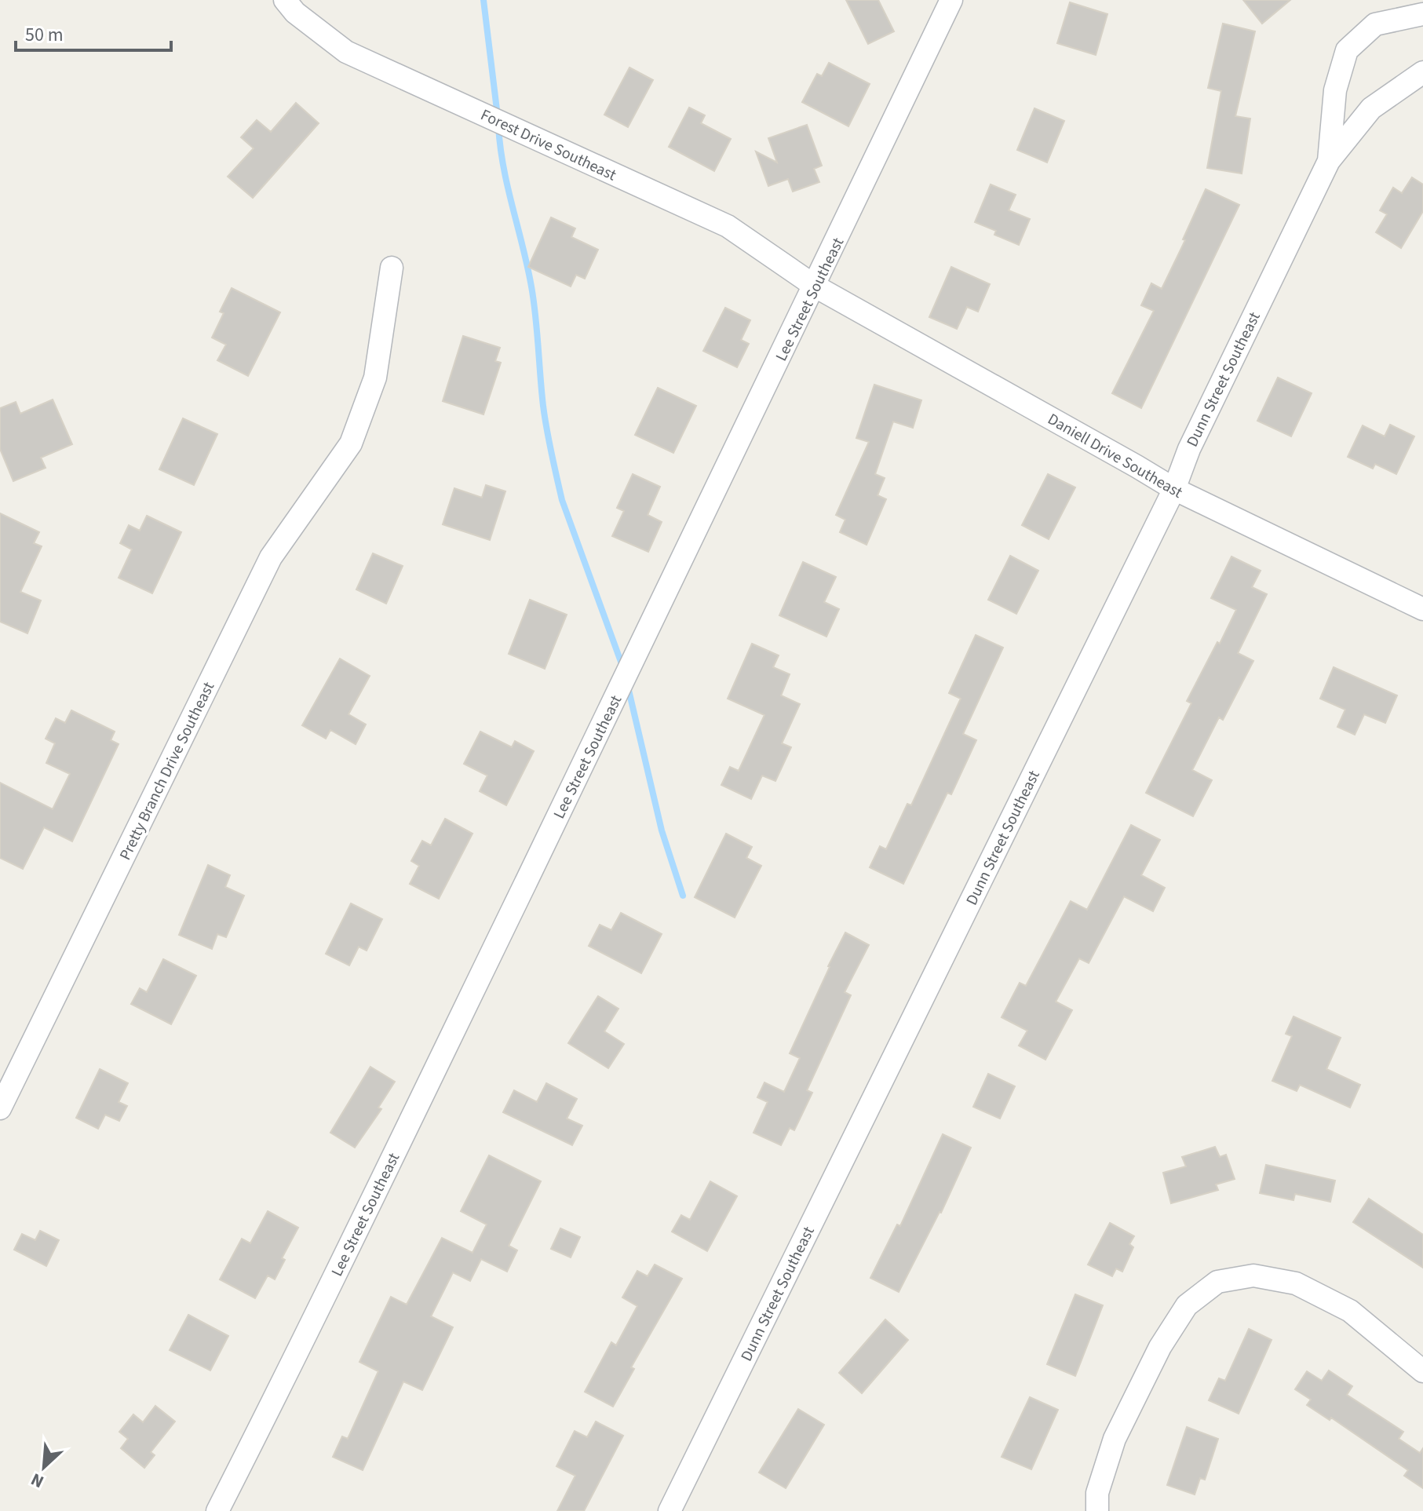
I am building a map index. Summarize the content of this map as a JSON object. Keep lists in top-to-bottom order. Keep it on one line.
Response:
{"streets":{"street":["Forest Drive Southeast","Lee Street Southeast","Dunn Street Southeast","Daniell Drive Southeast","Pretty Branch Drive Southeast"]},"crossings":[["Forest Drive Southeast","Lee Street Southeast"],["Forest Drive Southeast","Daniell Drive Southeast"],["Lee Street Southeast","Daniell Drive Southeast"],["Dunn Street Southeast","Daniell Drive Southeast"]],"scale_bar":"50 m","north":"bottom left"}
